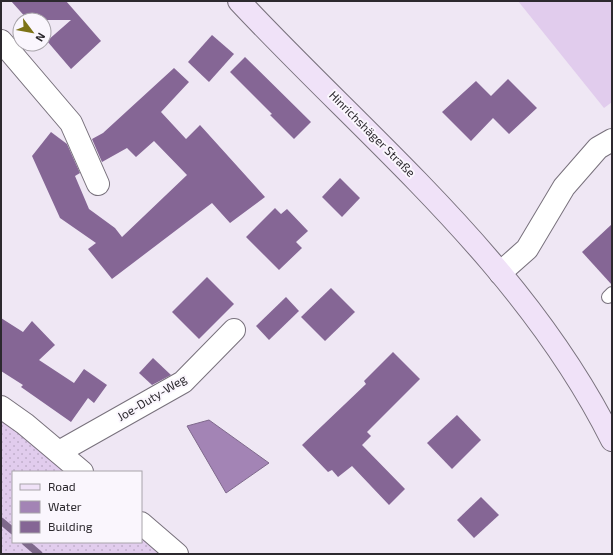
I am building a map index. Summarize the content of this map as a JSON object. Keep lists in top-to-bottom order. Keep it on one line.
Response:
{"streets":{"main road":["Hinrichshäger Straße"],"street":["Joe-Duty-Weg"]},"legend":["Road","Water","Building"],"north":"bottom right"}
